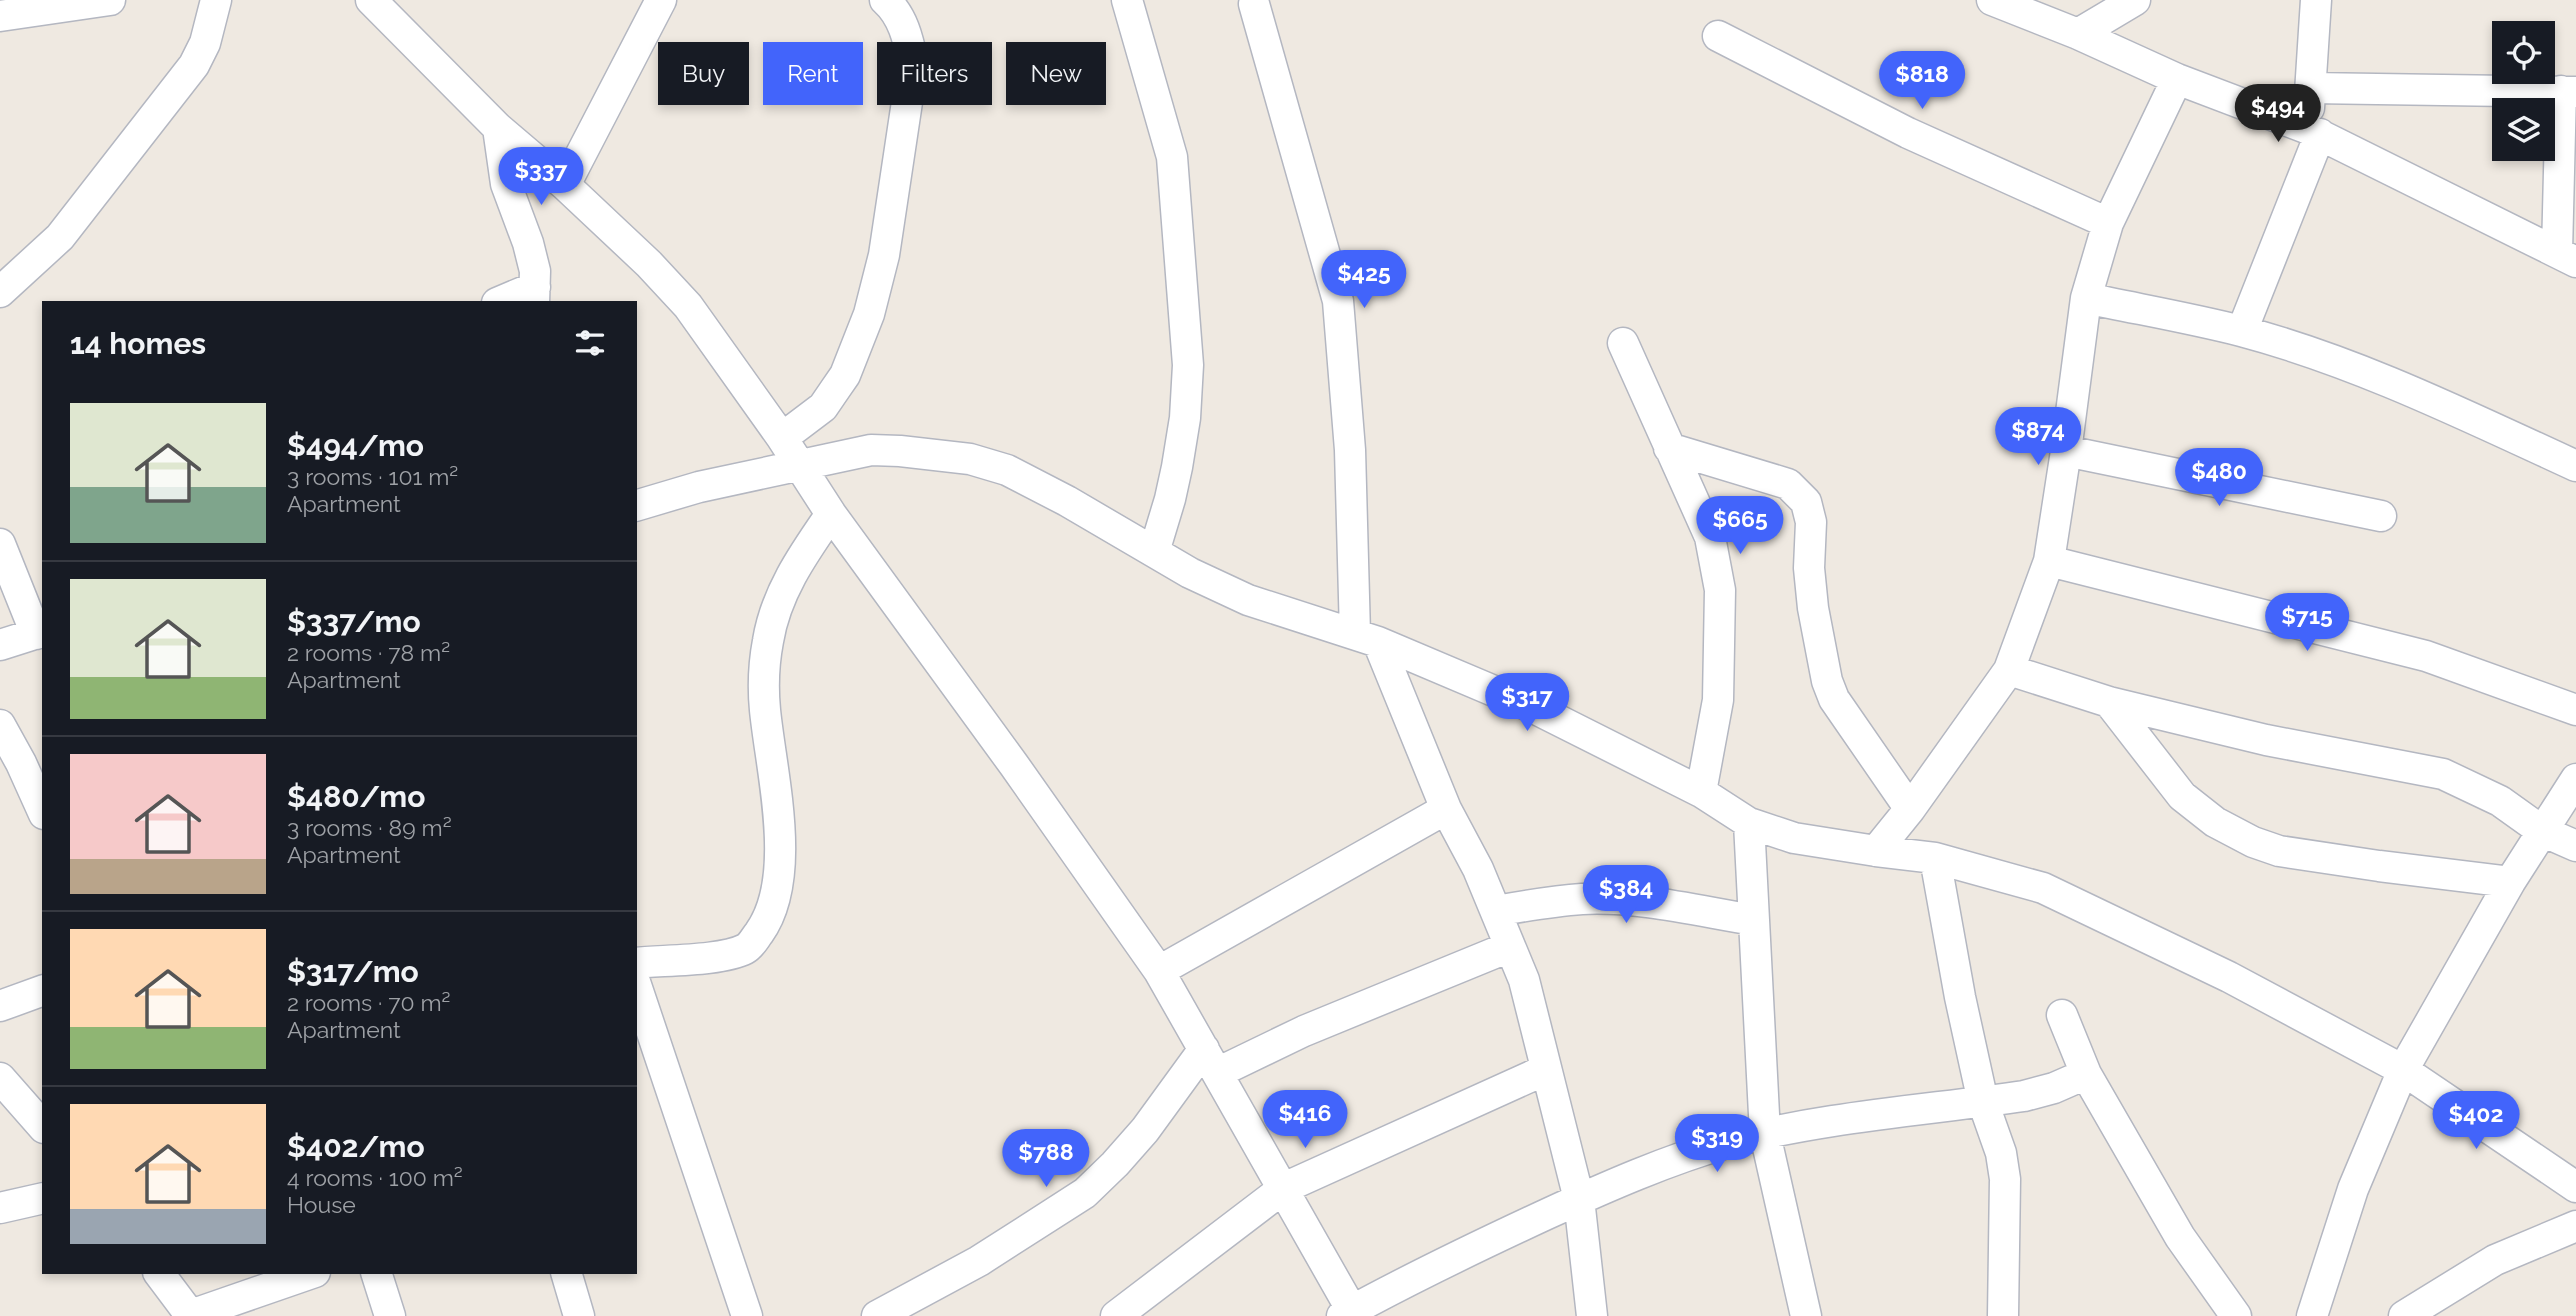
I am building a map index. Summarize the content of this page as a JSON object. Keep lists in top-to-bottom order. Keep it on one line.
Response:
{"page":{"chip":["Buy","Rent","Filters","New"],"price":["$818","$494","$337","$425","$874","$480","$665","$715","$317","$384","$416","$402","$319","$788"],"heading":"14 homes","list":[{"name":"$494/mo","note":"3 rooms · 101 m² · Apartment"},{"name":"$337/mo","note":"2 rooms · 78 m² · Apartment"},{"name":"$480/mo","note":"3 rooms · 89 m² · Apartment"},{"name":"$317/mo","note":"2 rooms · 70 m² · Apartment"},{"name":"$402/mo","note":"4 rooms · 100 m² · House"}]}}
